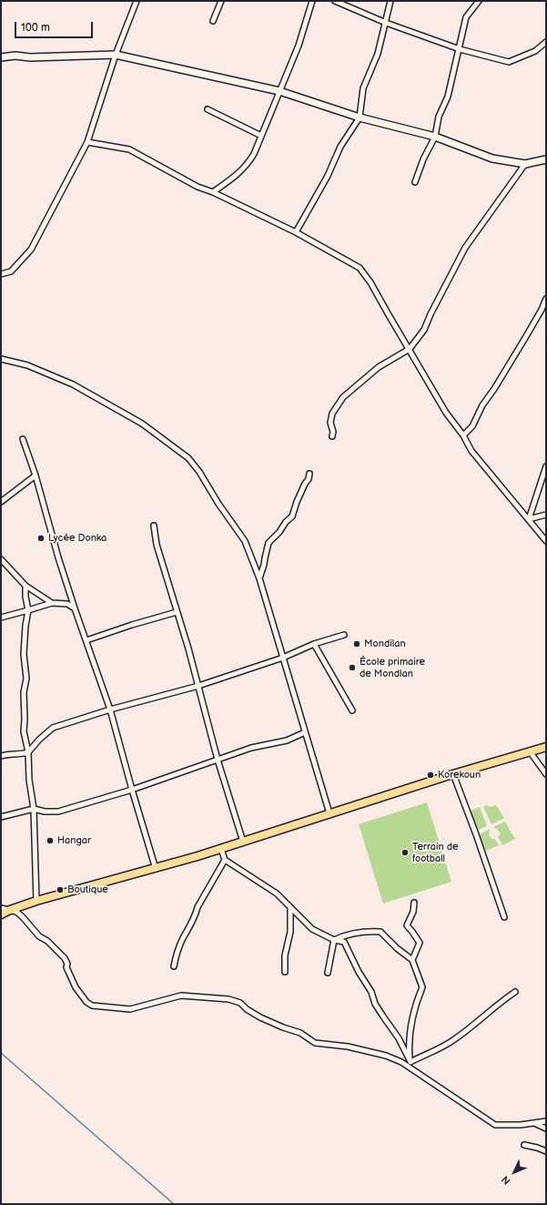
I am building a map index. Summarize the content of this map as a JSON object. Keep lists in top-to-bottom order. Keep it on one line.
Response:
{"places":["Lycée Donka","Mondilan","École primaire de Mondlan","Korekoun","Hangar","Terrain de football","Boutique"],"scale_bar":"100 m","north":"bottom left"}
